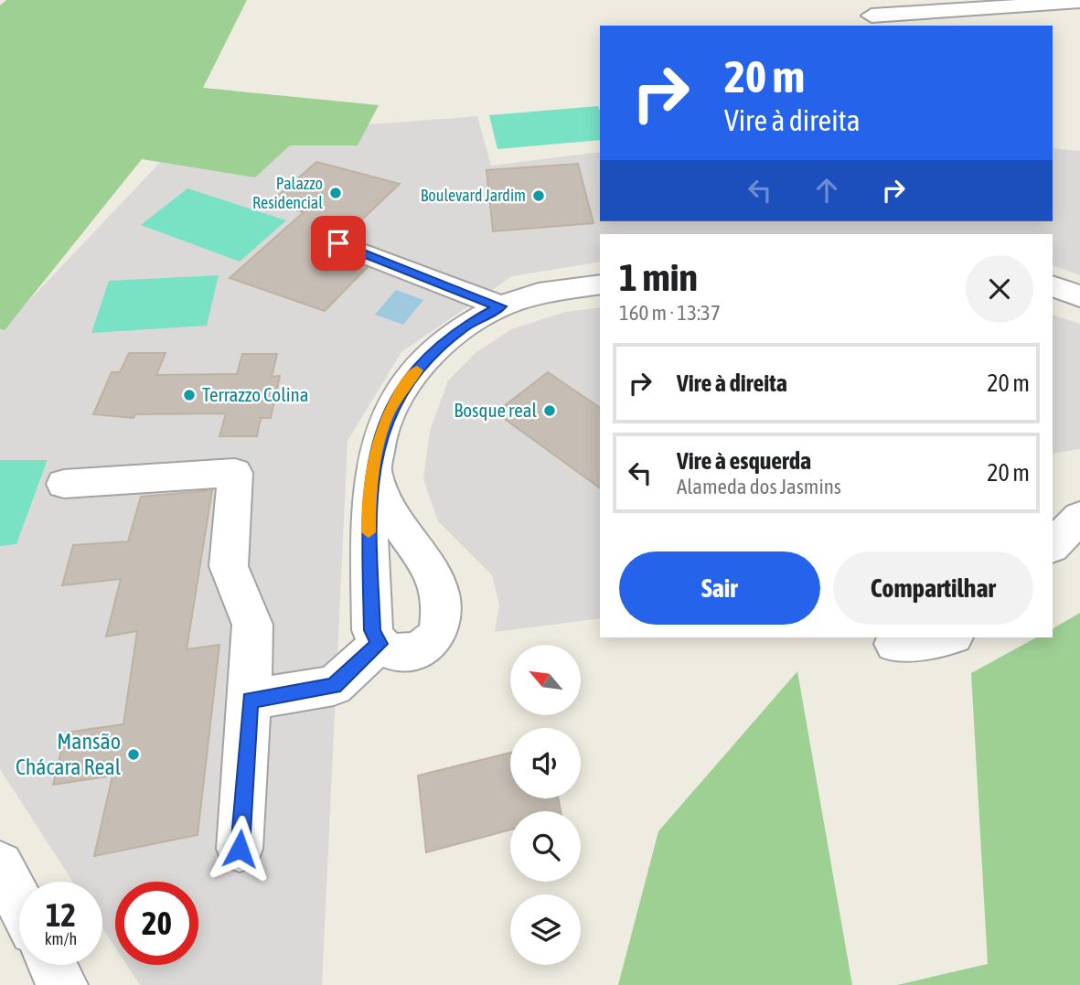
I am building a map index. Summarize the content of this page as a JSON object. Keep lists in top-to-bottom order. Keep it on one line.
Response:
{"places":["Palazzo Residencial","Boulevard Jardim","Terrazzo Colina","Bosque real","Mansão Chácara Real"],"north":"top left","page":{"turn":["20 m","Vire à direita"],"heading":["1 min","160 m · 13:37"],"list":[{"name":"Vire à direita","value":"20 m"},{"name":"Vire à esquerda","note":"Alameda dos Jasmins","value":"20 m"}],"buttons":["Sair","Compartilhar"],"speed":"12 km/h","limit":"20"}}
